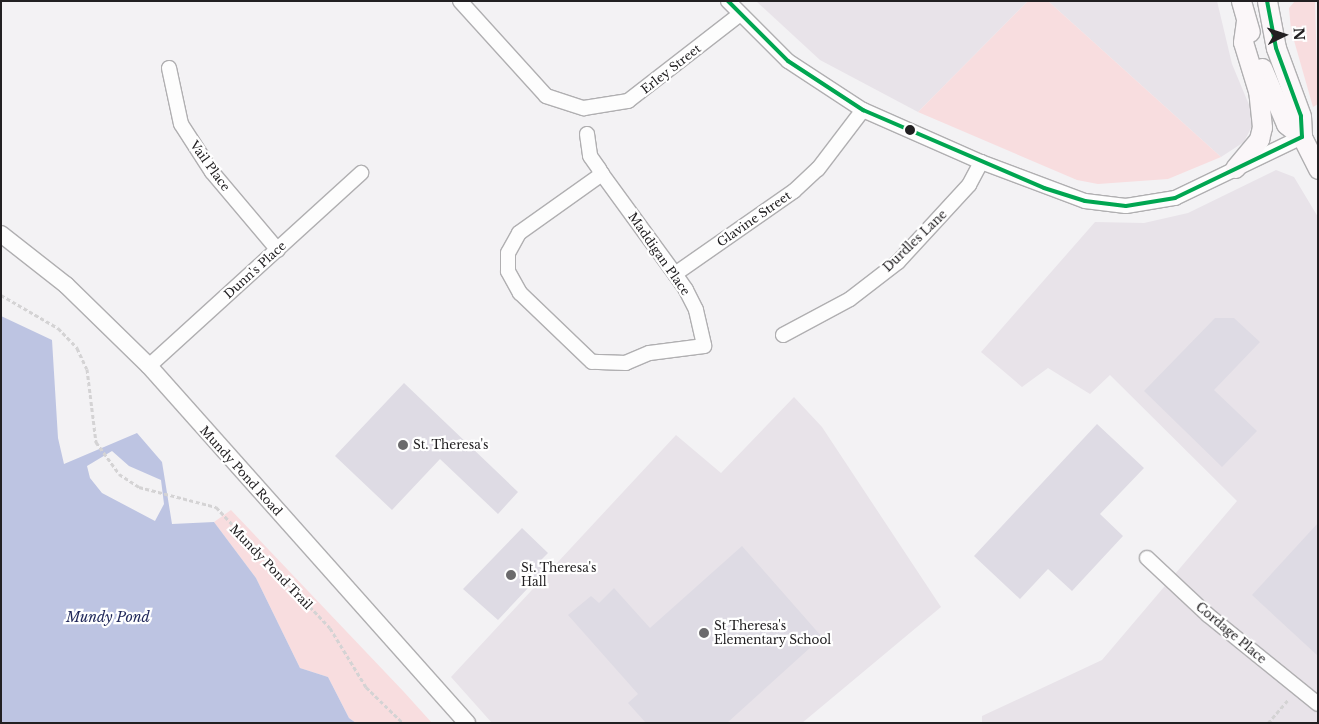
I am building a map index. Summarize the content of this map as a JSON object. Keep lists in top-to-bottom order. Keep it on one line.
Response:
{"streets":{"street":["Erley Street","Vail Place","Glavine Street","Durdles Lane","Maddigan Place","Dunn's Place","Mundy Pond Road","Cordage Place"],"path":["Mundy Pond Trail"]},"crossings":[["Vail Place","Dunn's Place"],["Glavine Street","Maddigan Place"],["Dunn's Place","Mundy Pond Road"]],"water":["Mundy Pond"],"places":["St. Theresa's","St. Theresa's Hall","St Theresa's Elementary School"],"north":"right"}
